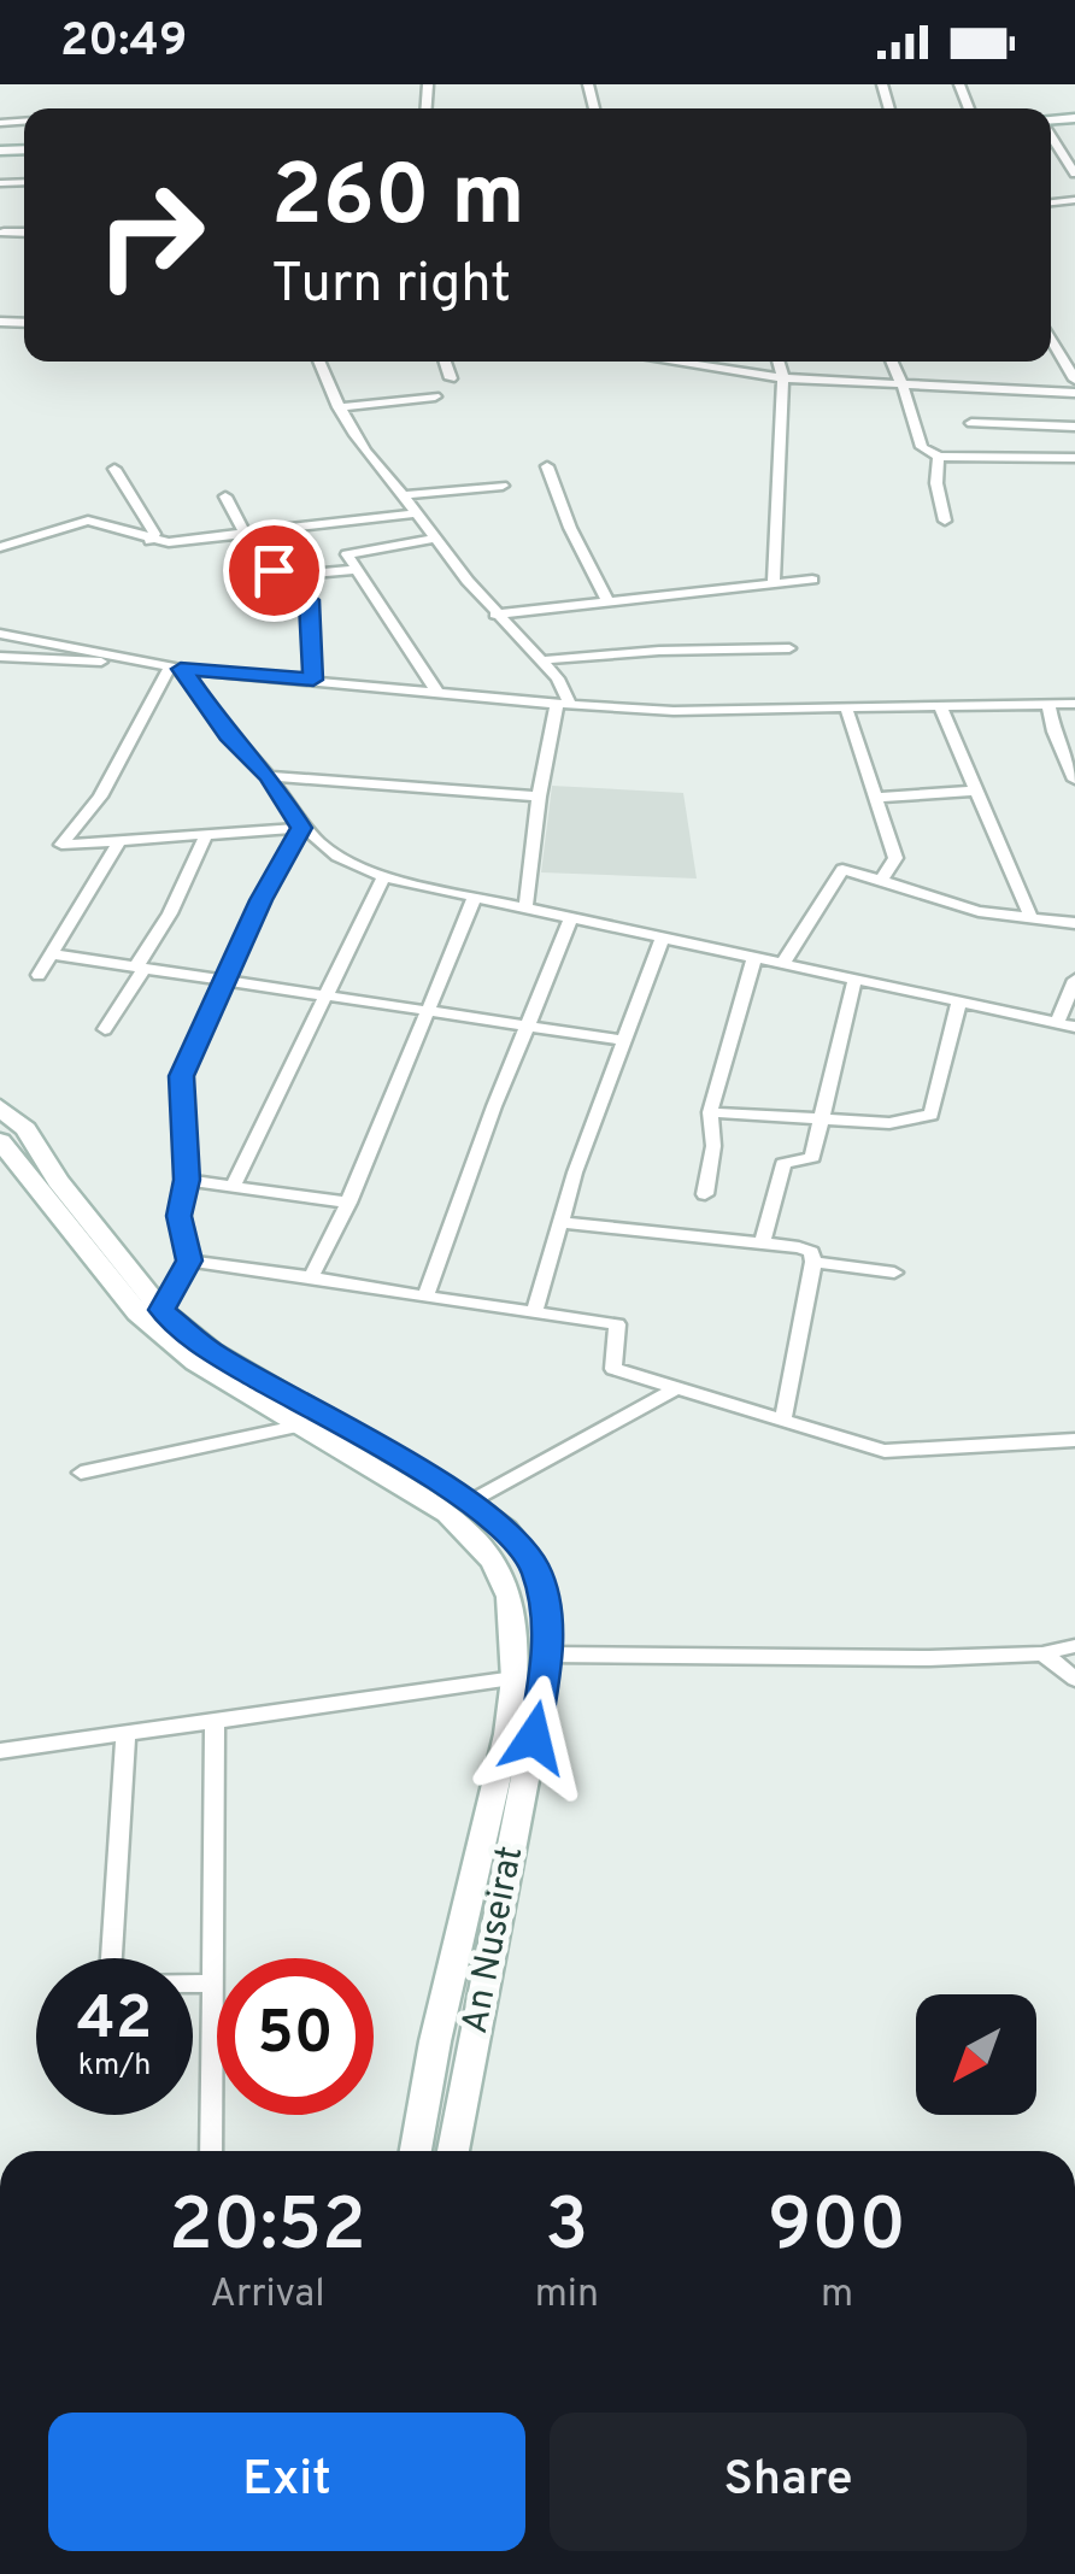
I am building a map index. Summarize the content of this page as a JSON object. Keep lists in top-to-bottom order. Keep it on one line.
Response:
{"streets":{"main road":["An Nuseirat"]},"north":"bottom left","page":{"status":"20:49","turn":["260 m","Turn right"],"speed":"42 km/h","limit":"50","eta":["20:52","Arrival","3","min","900","m"],"buttons":["Exit","Share"]}}
